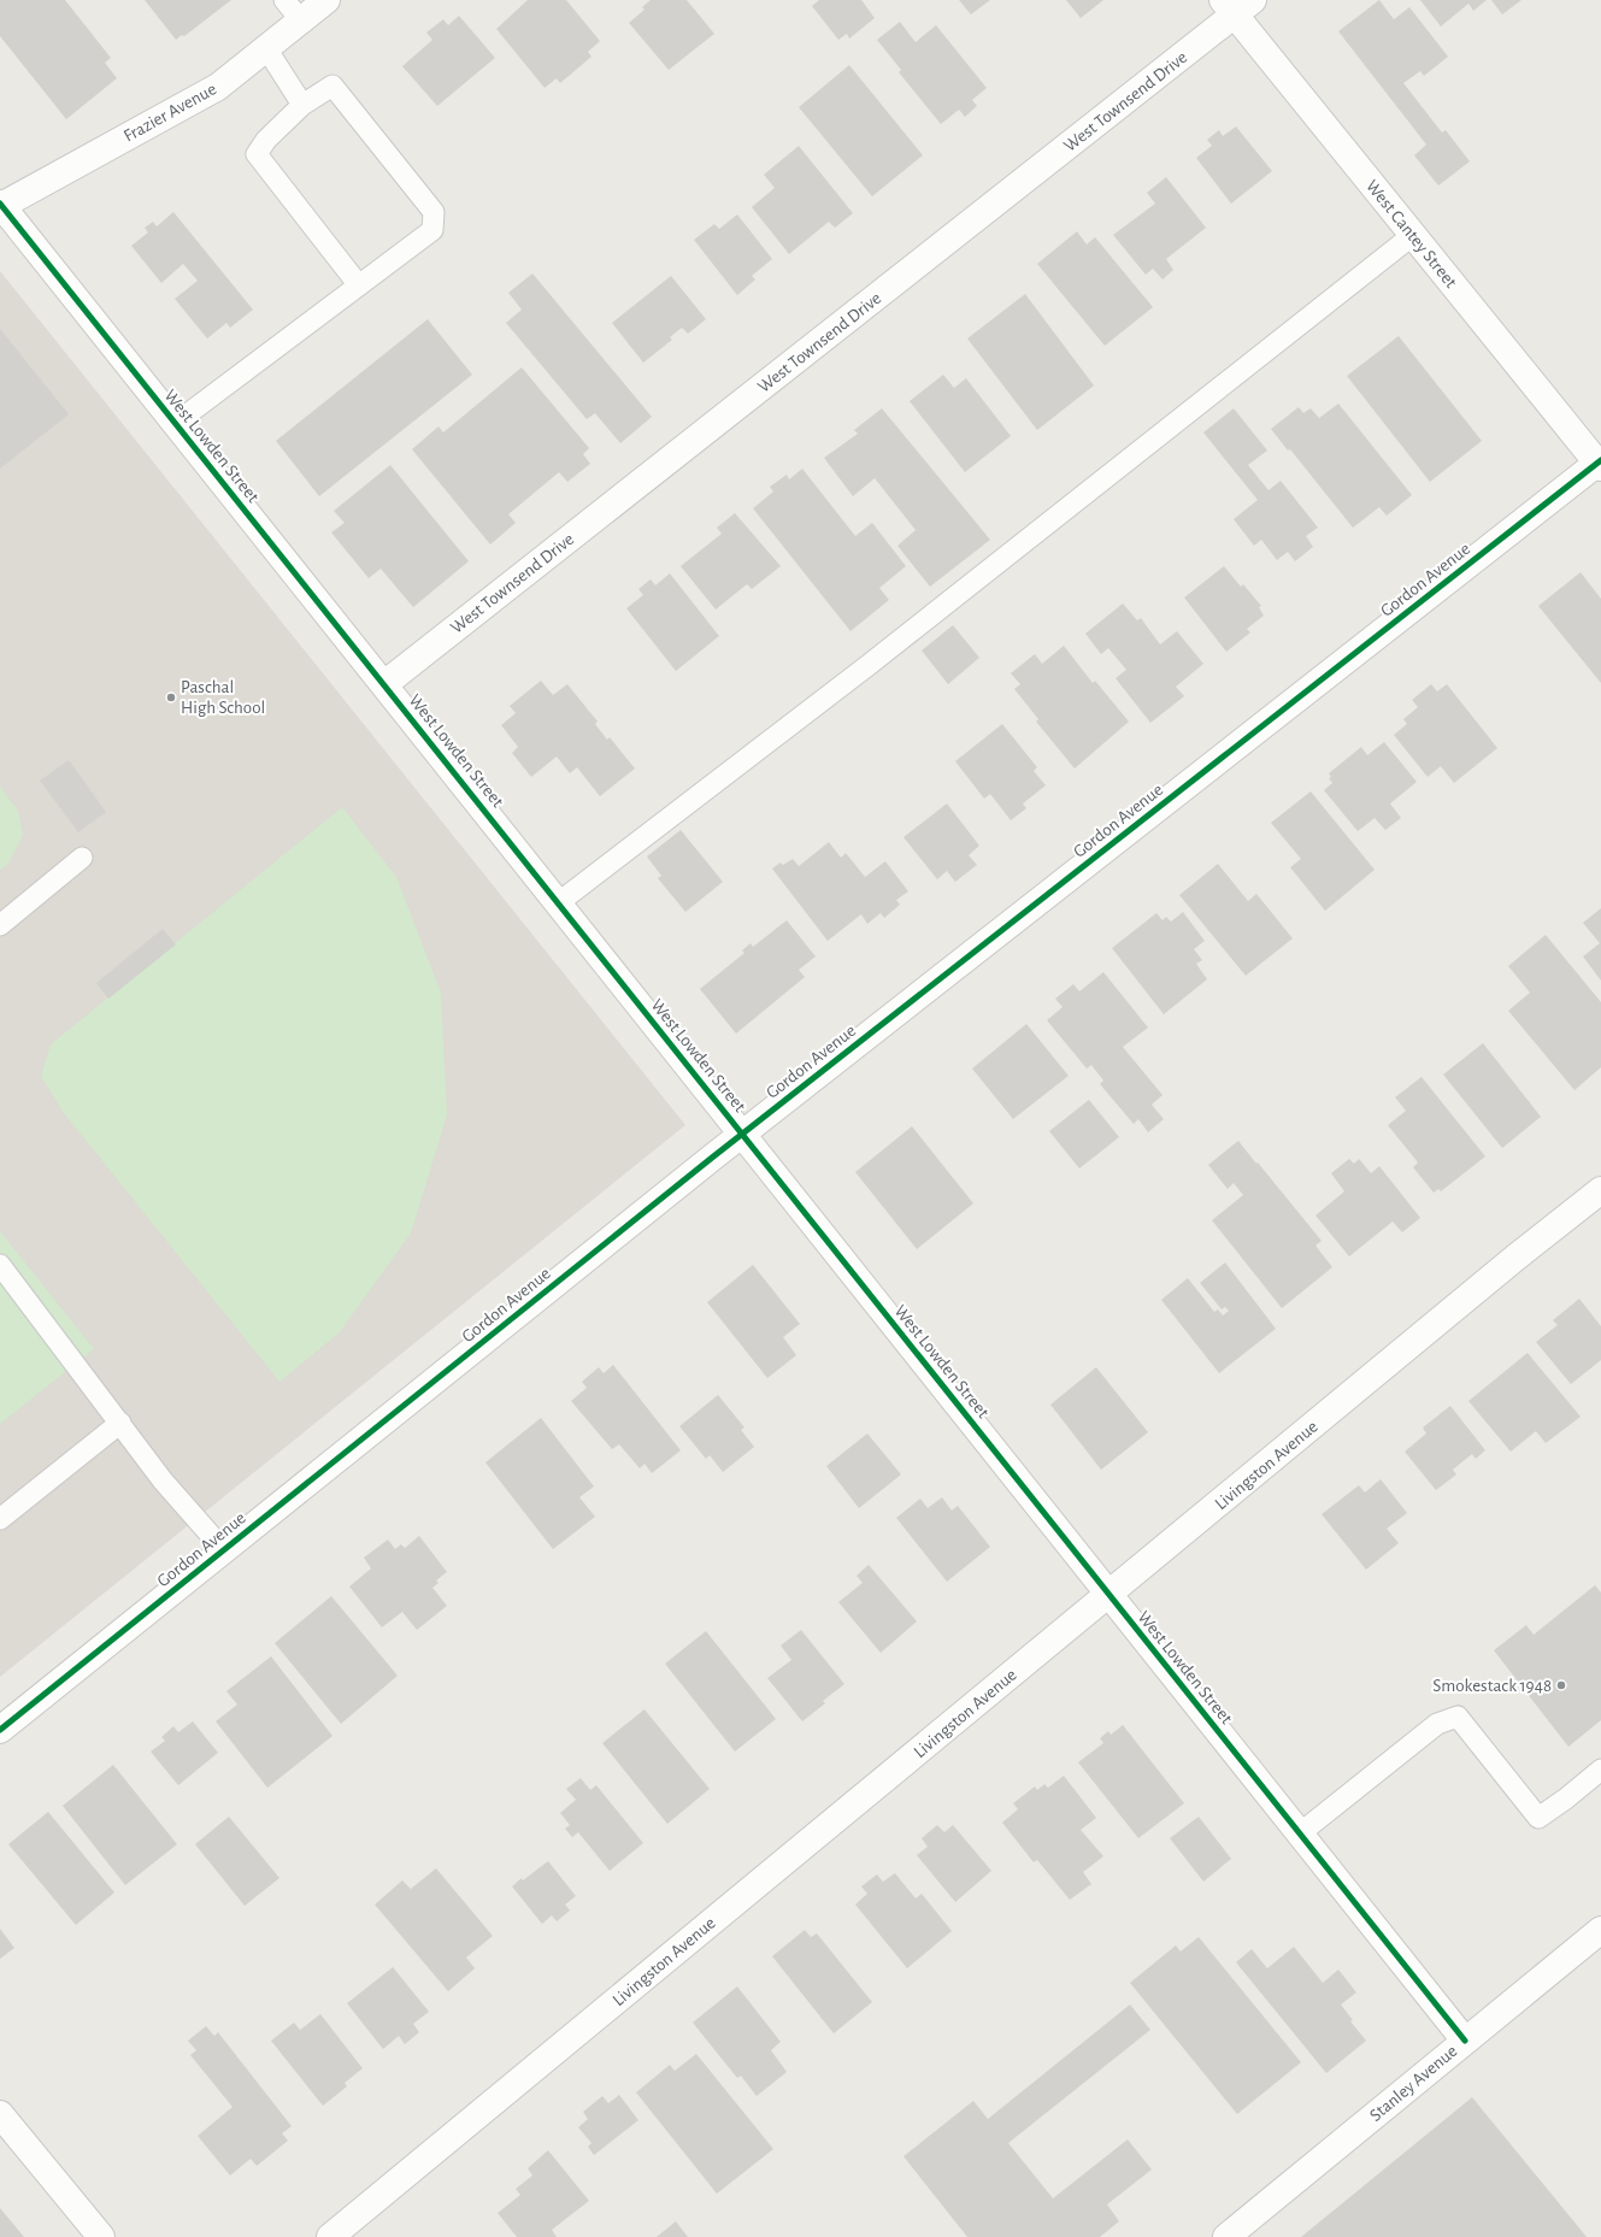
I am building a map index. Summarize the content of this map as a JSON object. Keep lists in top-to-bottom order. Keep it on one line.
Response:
{"streets":{"street":["West Townsend Drive","Frazier Avenue","West Cantey Street","West Lowden Street","Gordon Avenue","Livingston Avenue","Stanley Avenue"]},"crossings":[["West Townsend Drive","West Cantey Street"],["West Townsend Drive","West Lowden Street"],["Frazier Avenue","West Lowden Street"],["West Cantey Street","Gordon Avenue"],["West Lowden Street","Gordon Avenue"],["West Lowden Street","Livingston Avenue"],["West Lowden Street","Stanley Avenue"]],"places":["Paschal High School","Smokestack 1948"]}
